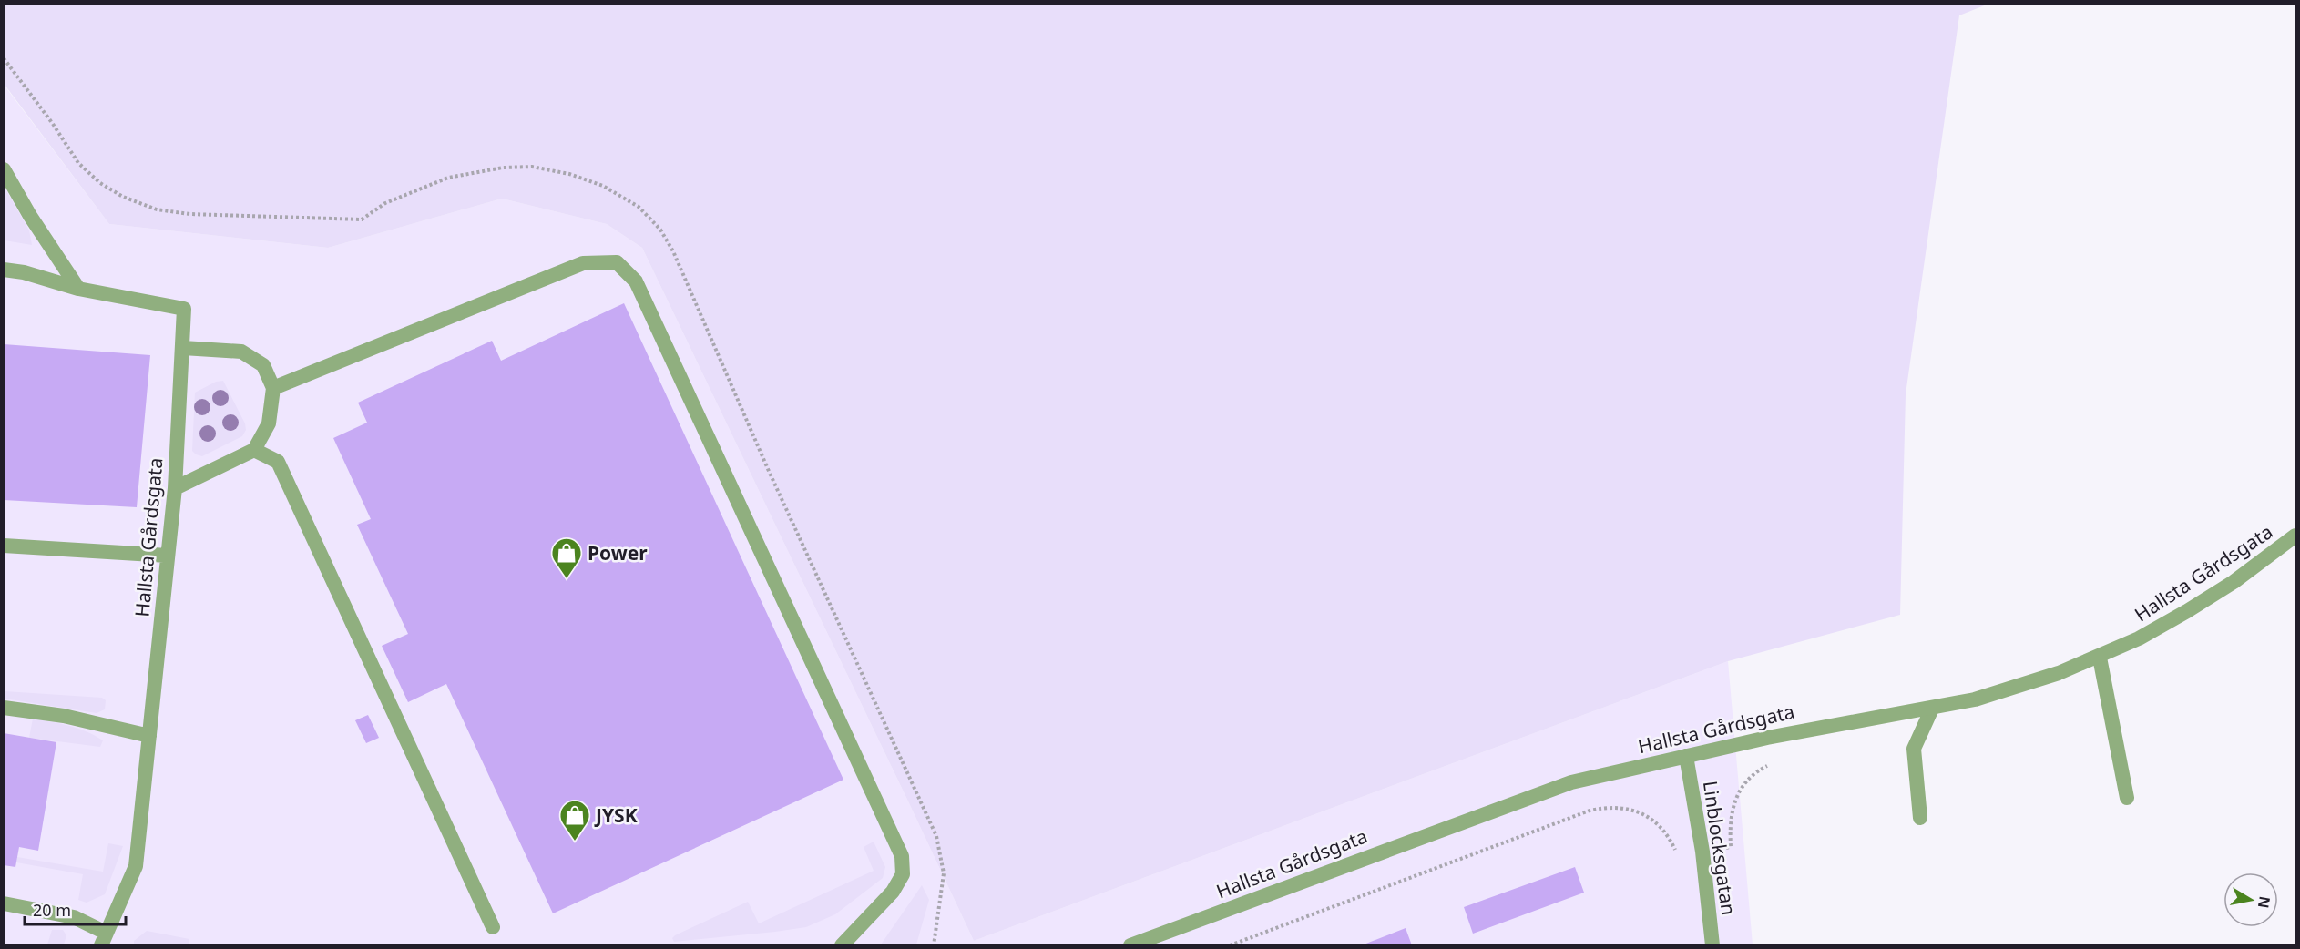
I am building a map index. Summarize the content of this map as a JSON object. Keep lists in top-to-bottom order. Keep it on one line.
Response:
{"streets":{"street":["Hallsta Gårdsgata","Linblocksgatan"]},"crossings":[["Hallsta Gårdsgata","Linblocksgatan"]],"places":{"shop":["Power","JYSK"]},"scale_bar":"20 m","north":"right"}
